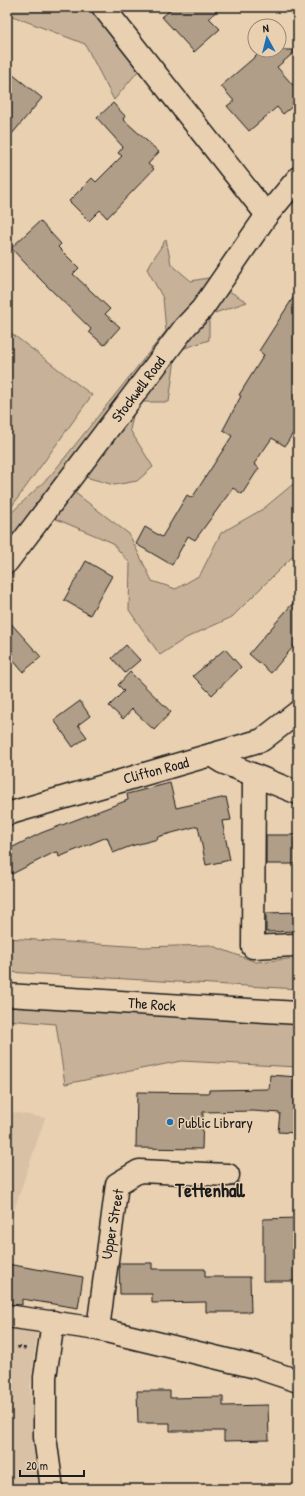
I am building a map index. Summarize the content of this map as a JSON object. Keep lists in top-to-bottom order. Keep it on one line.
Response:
{"streets":{"main road":["Stockwell Road","Clifton Road","The Rock","Upper Street"]},"districts":["Tettenhall"],"places":["Public Library"],"scale_bar":"20 m","north":"top"}
